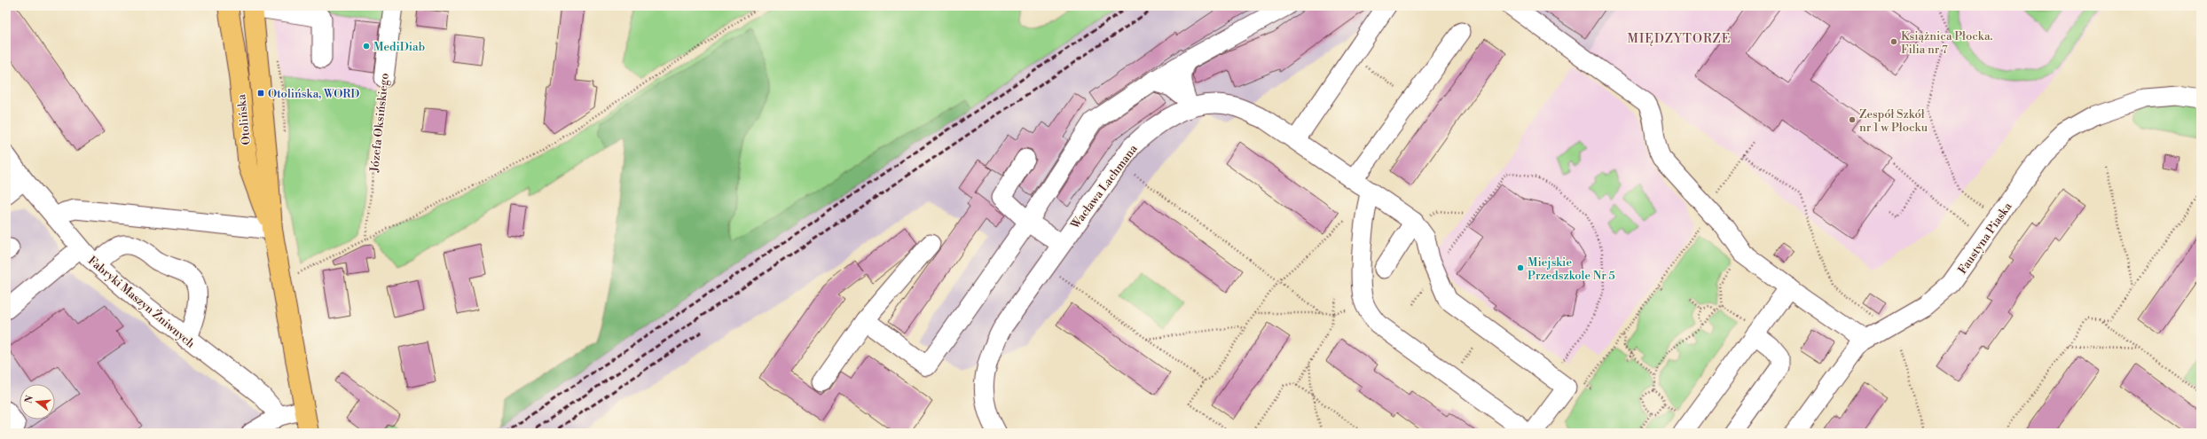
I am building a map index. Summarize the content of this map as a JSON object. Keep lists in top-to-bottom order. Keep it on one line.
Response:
{"streets":{"main road":["Otolińska"],"street":["Józefa Oksińskiego","Wacława Lachmana","Faustyna Piaska","Fabryki Maszyn Żniwnych"]},"districts":["MIĘDZYTORZE"],"places":{"other":["Książnica Płocka. Filia nr 7","MediDiab","Zespół Szkół nr 1 w Płocku","Miejskie Przedszkole Nr 5"],"transit":["Otolińska, WORD"]},"north":"left"}
